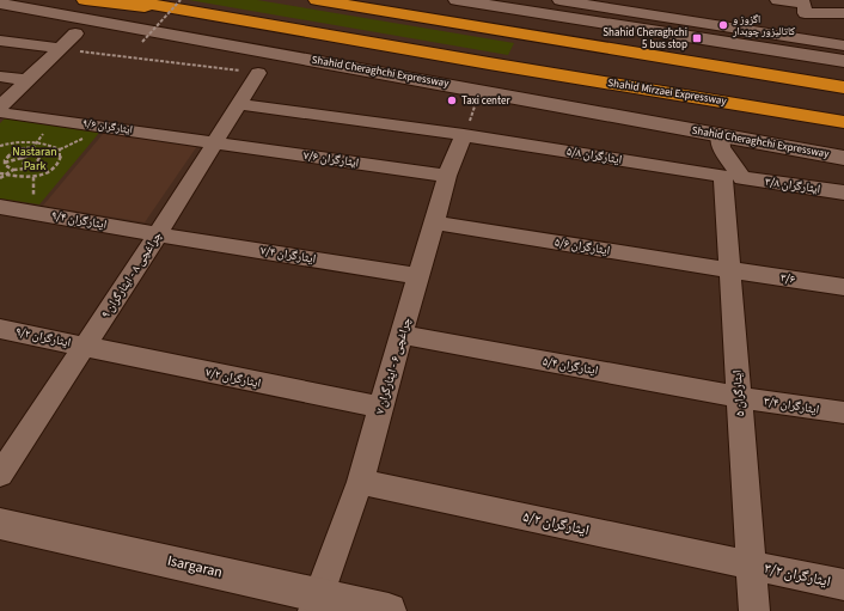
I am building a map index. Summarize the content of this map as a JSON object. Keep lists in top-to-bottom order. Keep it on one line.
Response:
{"streets":{"highway":["Shahid Mirzaei Expressway"],"main road":["Shahid Cheraghchi Expressway","Isargaran"],"street":["ایثارگران ۹/۶","ایثارگران ۵/۸","ایثارگران ۷/۶","ایثارگران ۳/۸","ایثارگران ۹/۴","ایثارگران ۵/۶","ایثارگران ۷/۴","چراغچی ۸ - ایثارگران ۹","۳/۶","ایثارگران ۹/۲","چراغچی ۶ - ایثارگران ۷","ایثارگران ۵/۴","ایثارگران ۷/۲","ایثارگران ۵","ایثارگران ۳/۴","ایثارگران ۵/۲","ایثارگران ۳/۲"]},"crossings":[["ایثارگران ۹/۶","ایثارگران ۷/۶"],["ایثارگران ۹/۶","چراغچی ۸ - ایثارگران ۹"],["ایثارگران ۵/۸","ایثارگران ۳/۸"],["ایثارگران ۵/۸","چراغچی ۸ - ایثارگران ۹"],["ایثارگران ۵/۸","چراغچی ۶ - ایثارگران ۷"],["ایثارگران ۵/۸","ایثارگران ۵"],["ایثارگران ۷/۶","چراغچی ۸ - ایثارگران ۹"],["ایثارگران ۷/۶","چراغچی ۶ - ایثارگران ۷"],["ایثارگران ۳/۸","ایثارگران ۵"],["ایثارگران ۹/۴","ایثارگران ۷/۴"],["ایثارگران ۹/۴","چراغچی ۸ - ایثارگران ۹"],["ایثارگران ۵/۶","۳/۶"],["ایثارگران ۵/۶","چراغچی ۶ - ایثارگران ۷"],["ایثارگران ۵/۶","ایثارگران ۵"],["ایثارگران ۷/۴","چراغچی ۸ - ایثارگران ۹"],["ایثارگران ۷/۴","چراغچی ۶ - ایثارگران ۷"],["چراغچی ۸ - ایثارگران ۹","ایثارگران ۹/۲"],["چراغچی ۸ - ایثارگران ۹","ایثارگران ۷/۲"],["۳/۶","ایثارگران ۵"],["ایثارگران ۹/۲","ایثارگران ۷/۲"],["چراغچی ۶ - ایثارگران ۷","ایثارگران ۵/۴"],["چراغچی ۶ - ایثارگران ۷","ایثارگران ۷/۲"],["چراغچی ۶ - ایثارگران ۷","ایثارگران ۵/۲"],["چراغچی ۶ - ایثارگران ۷","Isargaran"],["ایثارگران ۵/۴","ایثارگران ۵"],["ایثارگران ۵/۴","ایثارگران ۳/۴"],["ایثارگران ۵","ایثارگران ۳/۴"],["ایثارگران ۵","ایثارگران ۵/۲"],["ایثارگران ۵","ایثارگران ۳/۲"],["ایثارگران ۵/۲","ایثارگران ۳/۲"]],"parks":["Nastaran Park"],"places":{"other":["اگزوز و کاتالیزور چوبدار","Taxi center"],"transit":["Shahid Cheraghchi 5 bus stop"]}}
